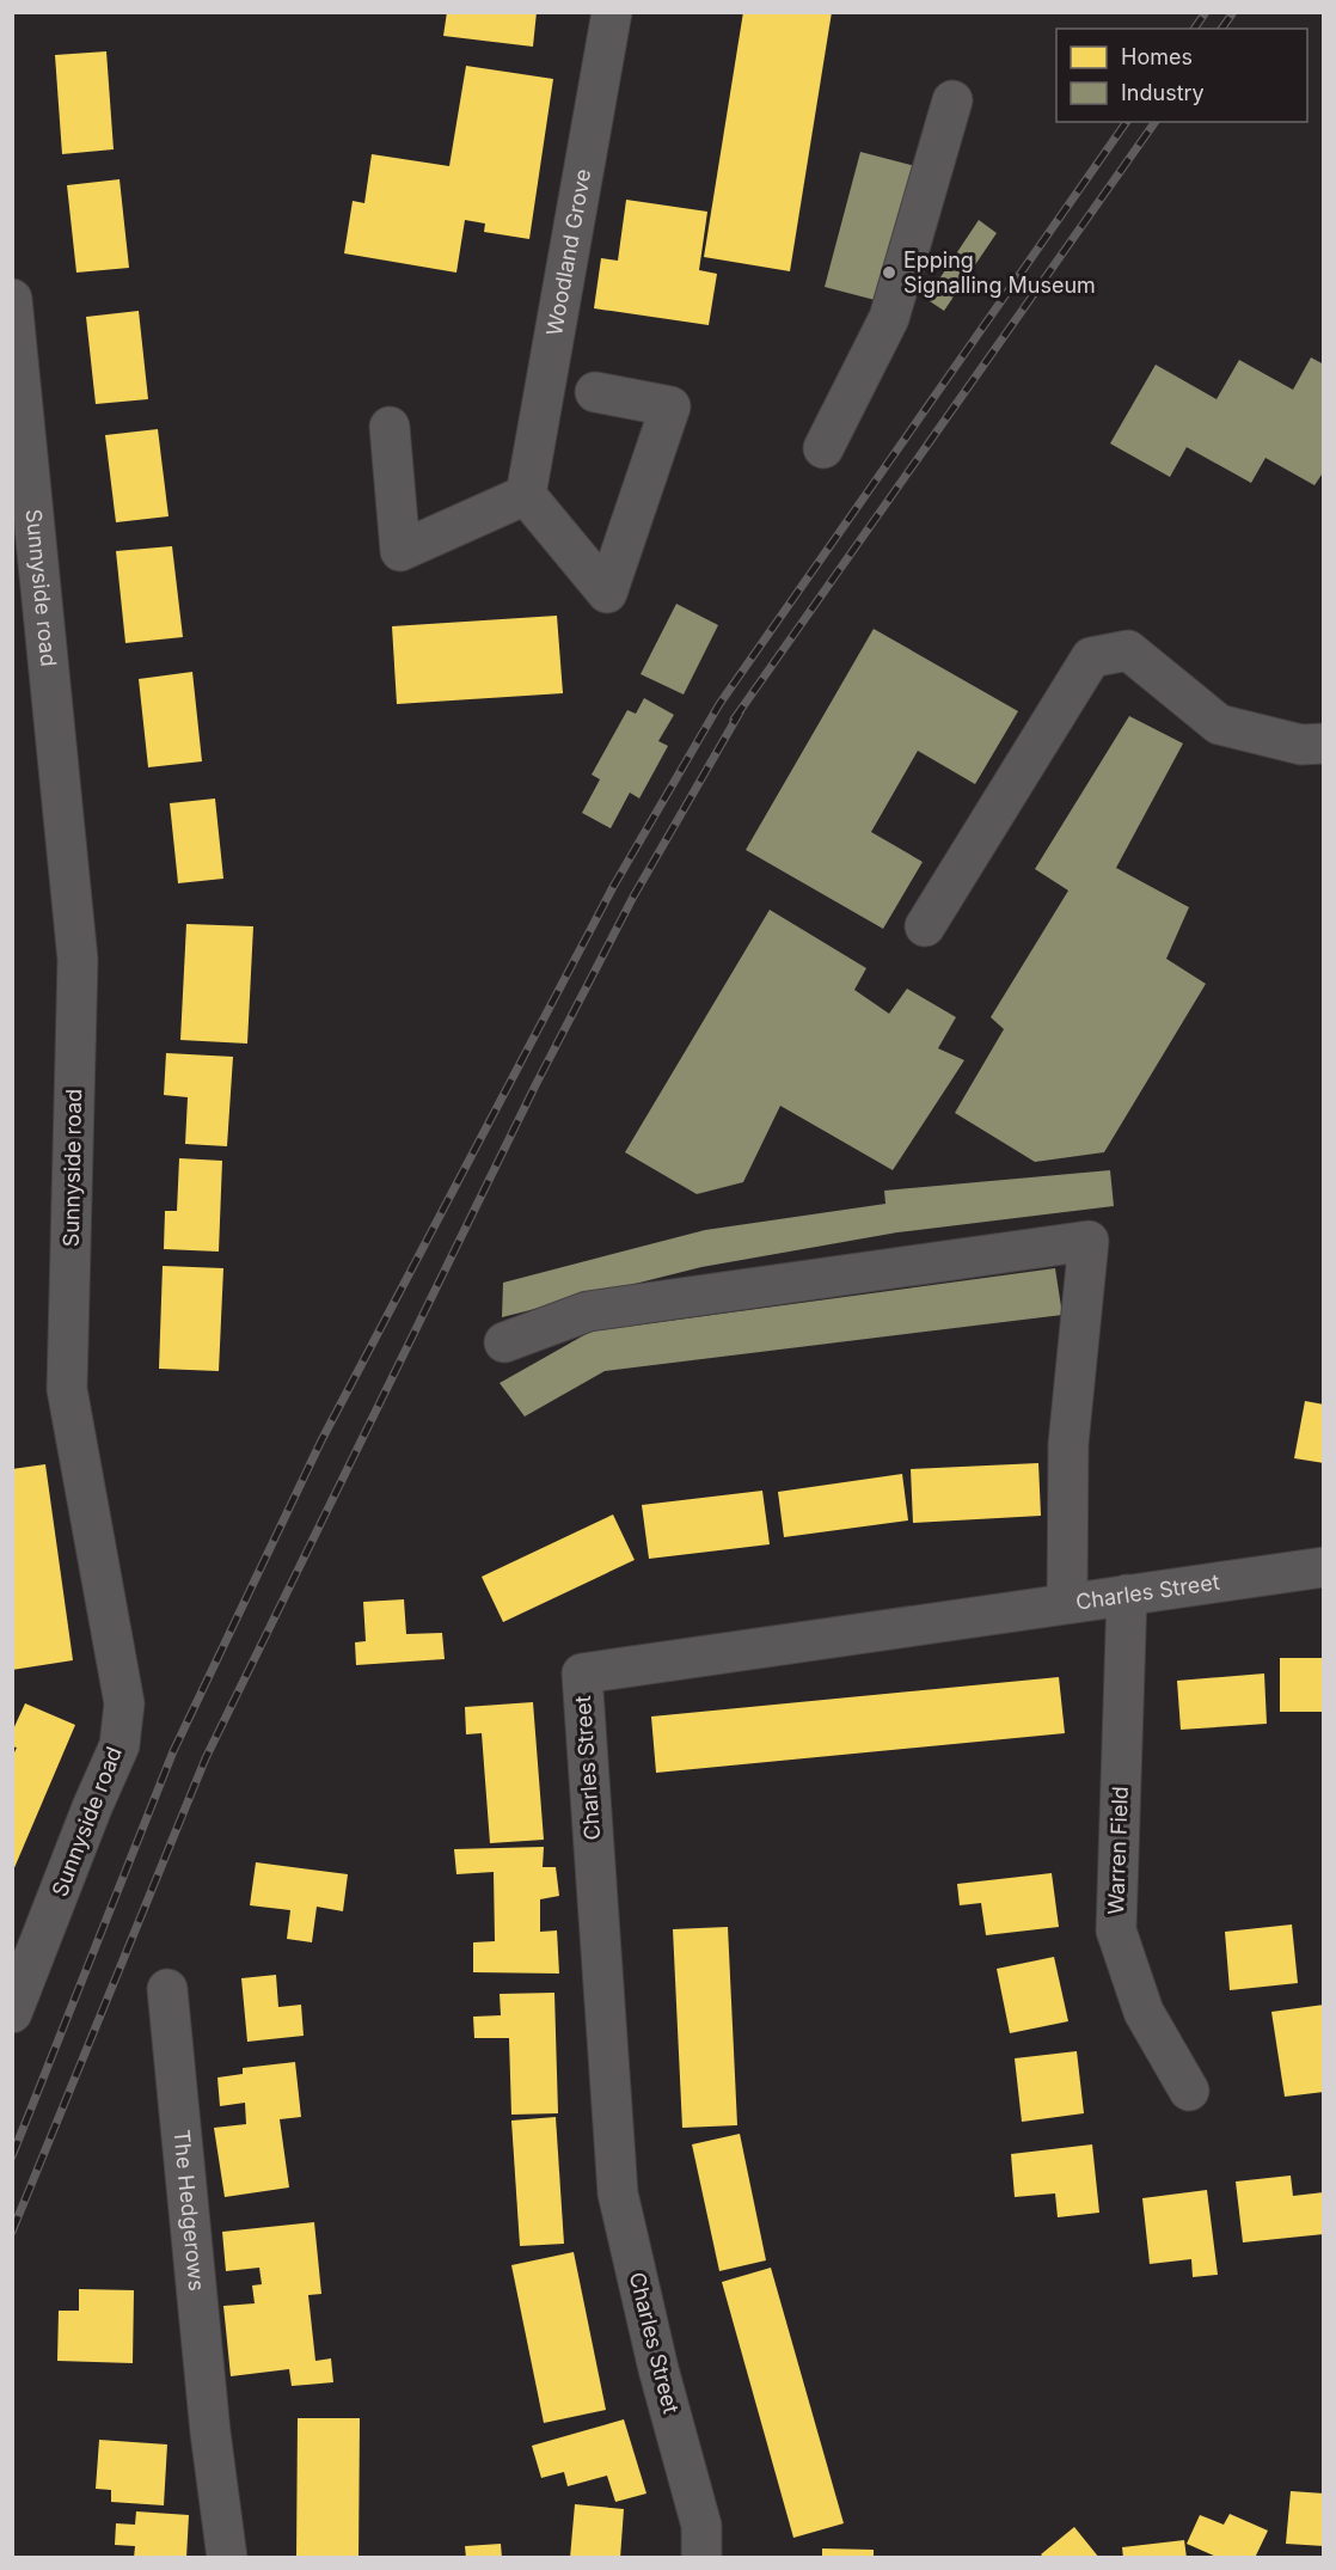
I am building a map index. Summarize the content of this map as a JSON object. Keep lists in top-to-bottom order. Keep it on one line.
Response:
{"streets":{"street":["Woodland Grove","Sunnyside road","Charles Street","Warren Field","The Hedgerows"]},"crossings":[["Charles Street","Warren Field"]],"places":["Epping Signalling Museum"],"legend":["Homes","Industry"]}
